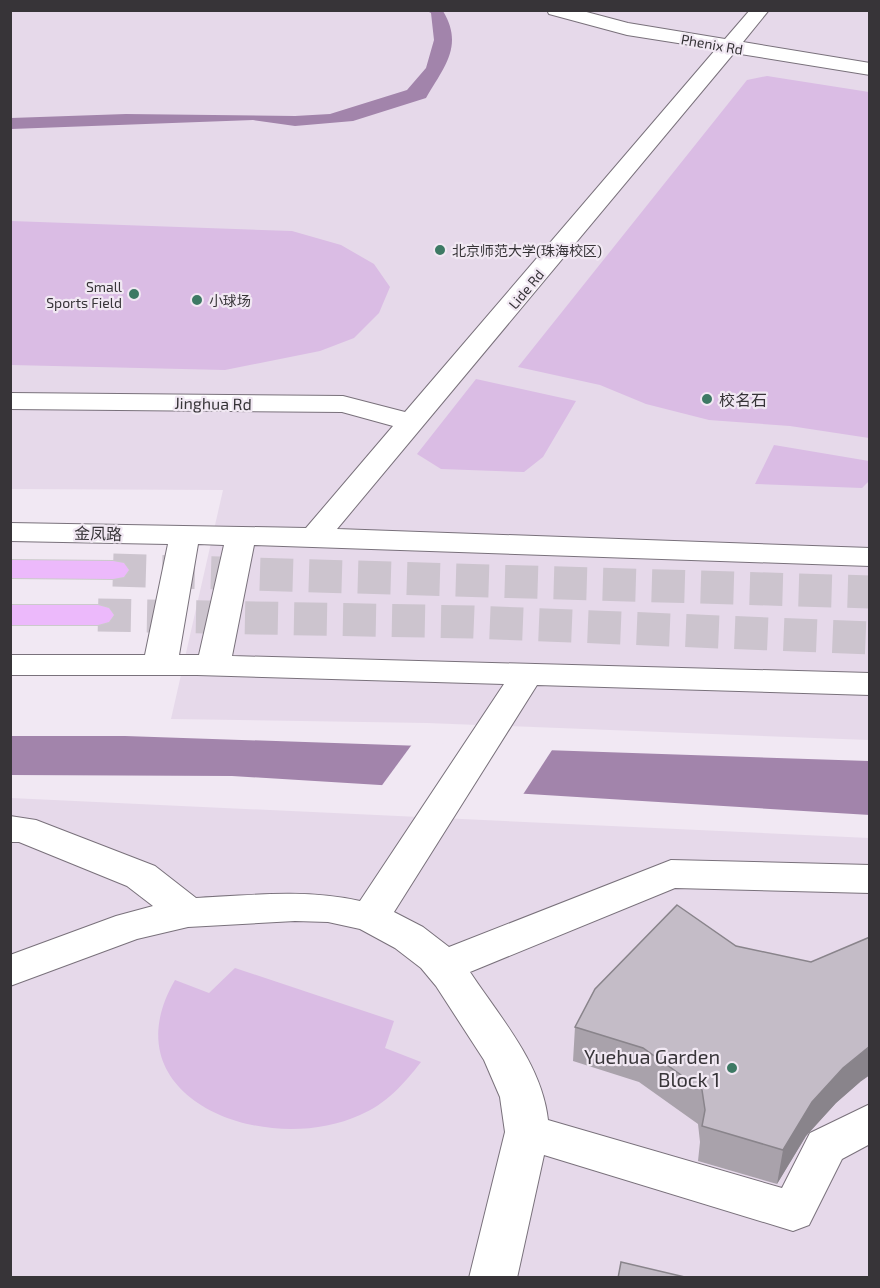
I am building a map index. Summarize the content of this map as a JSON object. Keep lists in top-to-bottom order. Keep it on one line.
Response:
{"streets":{"street":["Phenix Rd","Lide Rd","Jinghua Rd","金凤路"]},"crossings":[["Phenix Rd","Lide Rd"],["Lide Rd","Jinghua Rd"],["Lide Rd","金凤路"]],"places":["北京师范大学(珠海校区)","Small Sports Field","小球场","校名石","Yuehua Garden Block 1"]}
